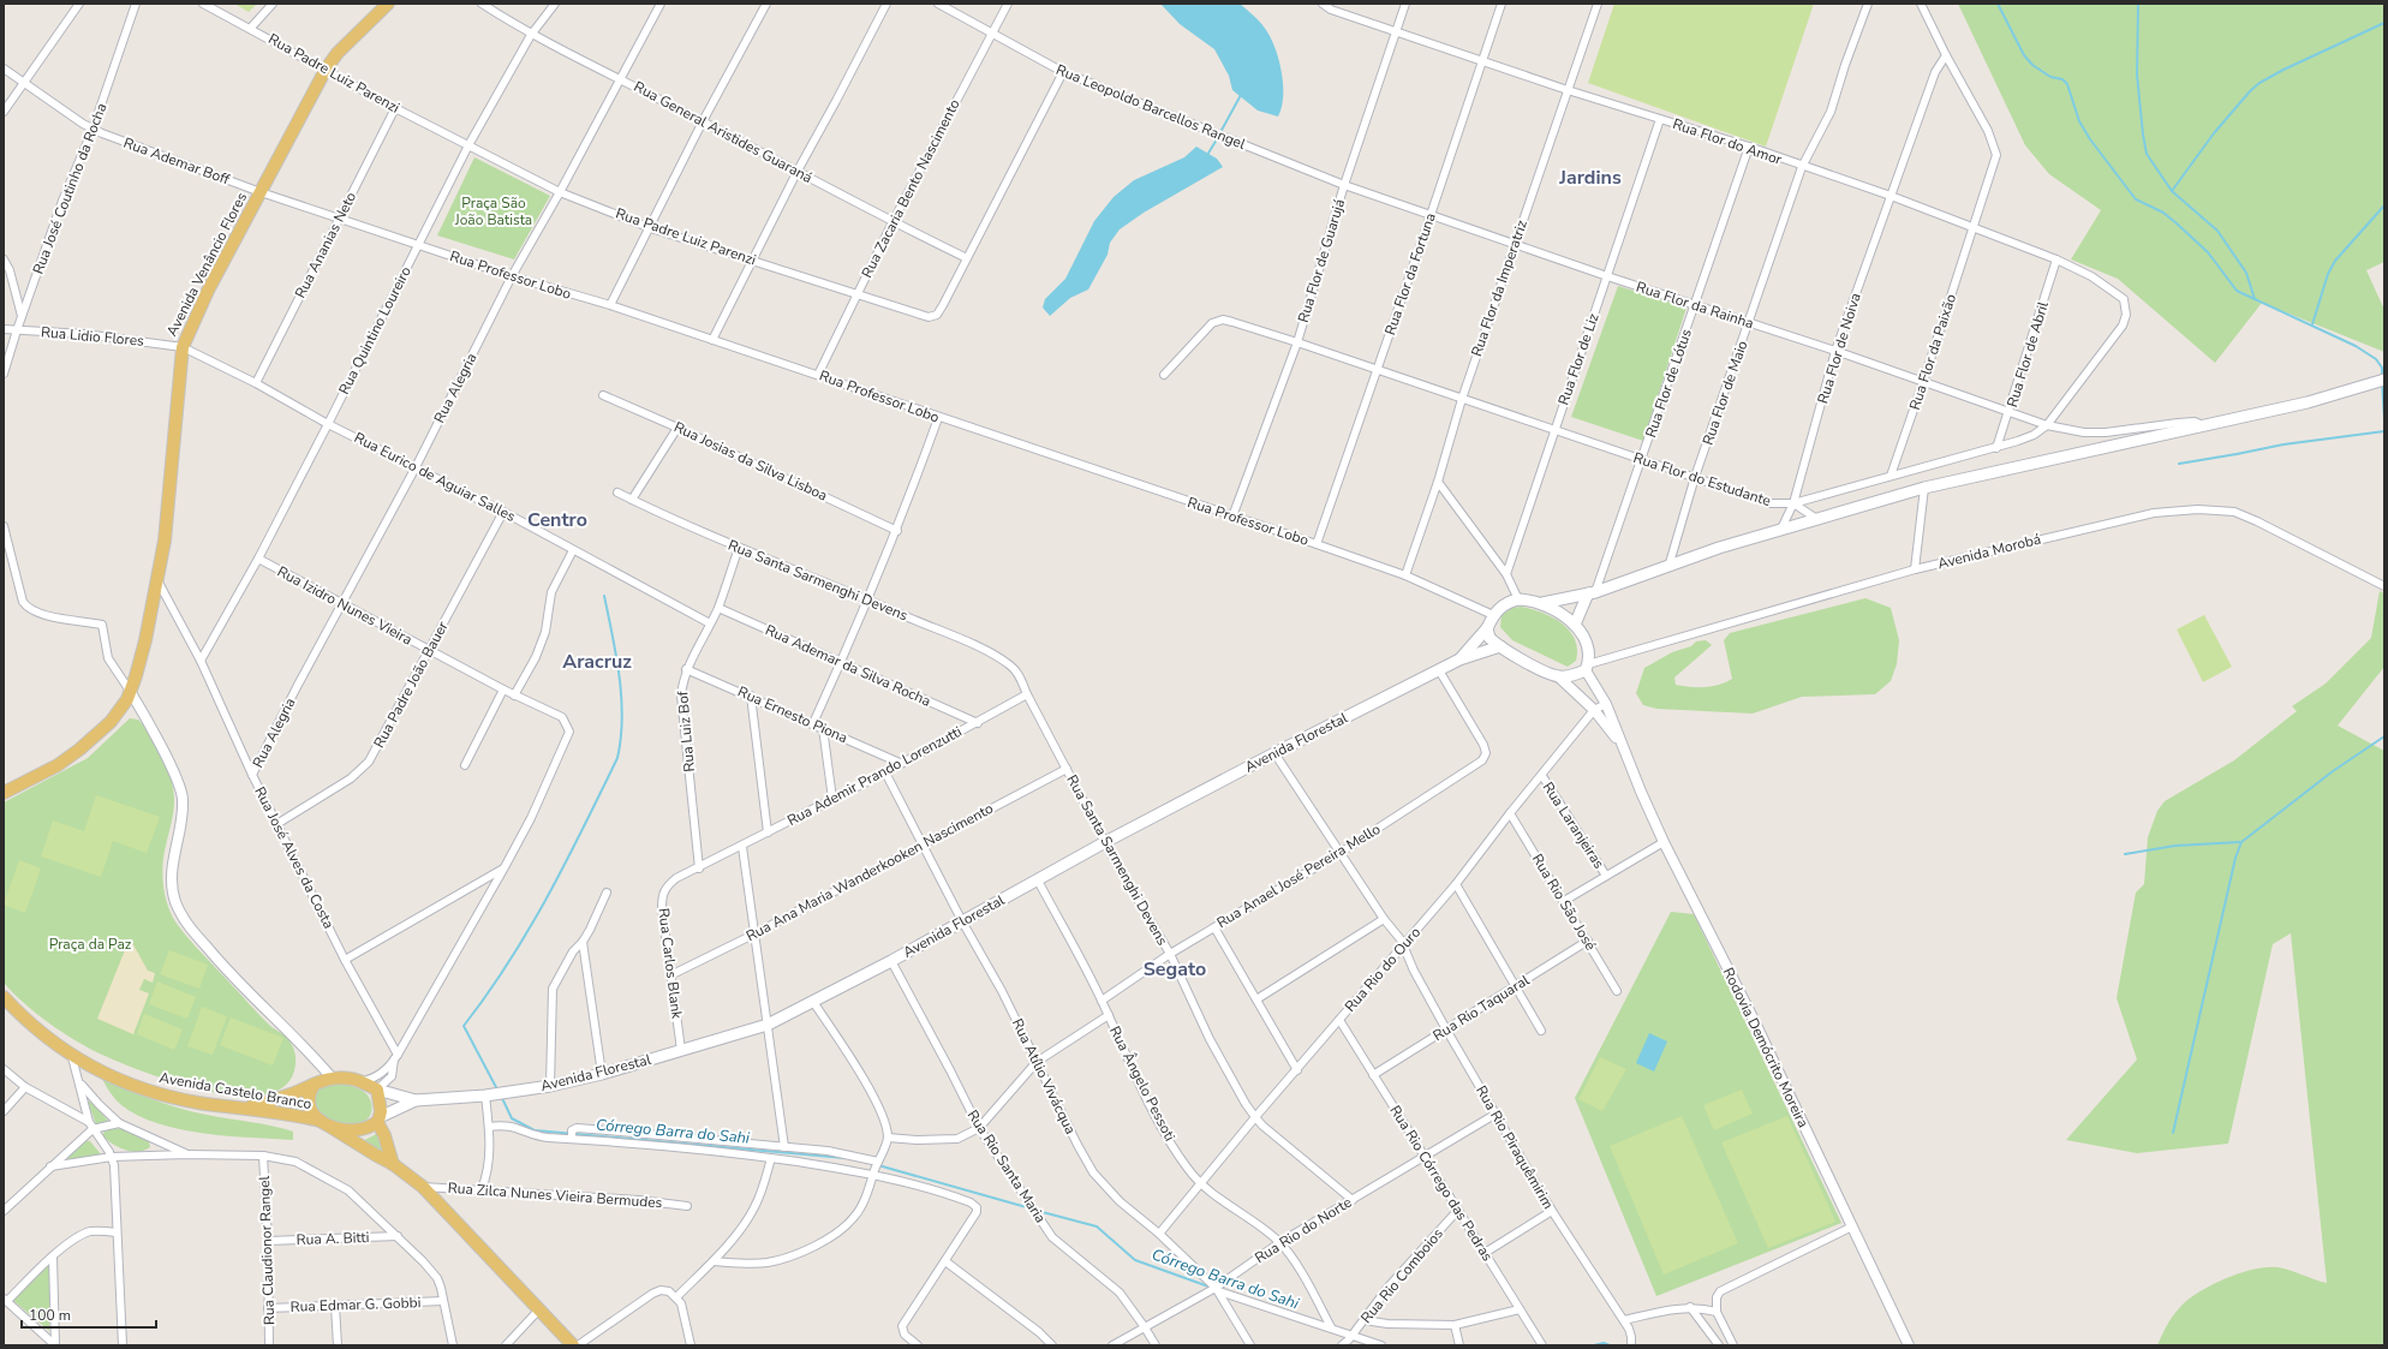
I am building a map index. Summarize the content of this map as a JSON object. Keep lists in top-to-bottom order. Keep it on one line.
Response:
{"streets":{"main road":["Avenida Venâncio Flores","Avenida Florestal","Avenida Castelo Branco"],"street":["Rua Padre Luiz Parenzi","Rua Leopoldo Barcellos Rangel","Rua General Aristides Guaraná","Rua Flor do Amor","Rua Ademar Boff","Rua José Coutinho da Rocha","Rua Zacaria Bento Nascimento","Rua Ananias Neto","Rua Flor de Guarujá","Rua Flor da Fortuna","Rua Professor Lobo","Rua Flor da Imperatriz","Rua Flor da Rainha","Rua Quintino Loureiro","Rua Lidio Flores","Rua Flor de Noiva","Rua Flor da Paixão","Rua Flor de Abril","Rua Flor de Liz","Rua Flor de Lótus","Rua Alegria","Rua Flor de Maio","Rua Josias da Silva Lisboa","Rua Eurico de Aguiar Salles","Rua Flor do Estudante","Avenida Morobá","Rua Santa Sarmenghi Devens","Rua Izidro Nunes Vieira","Rua Ademar da Silva Rocha","Rua Padre João Bauer","Rua Ernesto Piona","Rua Luiz Bof","Rua Ademir Prando Lorenzutti","Rua Laranjeiras","Rua José Alves da Costa","Rua Ana Maria Wanderkooken Nascimento","Rua Anael José Pereira Mello","Rua Rio São José","Rua Carlos Blank","Rua Rio do Ouro","Rua Rio Taquaral","Rodovia Demócrito Moreira","Rua Atílio Vivácqua","Rua Ângelo Pessoti","Rua Rio Piraquêmirim","Rua Rio Santa Maria","Rua Rio Córrego das Pedras","Rua Zilca Nunes Vieira Bermudes","Rua Rio do Norte","Rua A. Bitti","Rua Claudionor Rangel","Rua Rio Comboios","Rua Edmar G. Gobbi"]},"crossings":[["Rua Padre Luiz Parenzi","Rua Leopoldo Barcellos Rangel"],["Rua Padre Luiz Parenzi","Rua General Aristides Guaraná"],["Rua Padre Luiz Parenzi","Rua Zacaria Bento Nascimento"],["Rua Padre Luiz Parenzi","Rua Ananias Neto"],["Rua Padre Luiz Parenzi","Avenida Venâncio Flores"],["Rua Padre Luiz Parenzi","Rua Quintino Loureiro"],["Rua Padre Luiz Parenzi","Rua Alegria"],["Rua Leopoldo Barcellos Rangel","Rua Zacaria Bento Nascimento"],["Rua Leopoldo Barcellos Rangel","Rua Flor de Guarujá"],["Rua Leopoldo Barcellos Rangel","Rua Flor da Rainha"],["Rua General Aristides Guaraná","Rua Zacaria Bento Nascimento"],["Rua General Aristides Guaraná","Rua Quintino Loureiro"],["Rua General Aristides Guaraná","Rua Alegria"],["Rua Flor do Amor","Rua Flor de Guarujá"],["Rua Flor do Amor","Rua Flor da Fortuna"],["Rua Flor do Amor","Rua Flor da Imperatriz"],["Rua Flor do Amor","Rua Flor de Noiva"],["Rua Flor do Amor","Rua Flor da Paixão"],["Rua Flor do Amor","Rua Flor de Abril"],["Rua Flor do Amor","Rua Flor de Liz"],["Rua Flor do Amor","Rua Flor de Lótus"],["Rua Flor do Amor","Rua Flor de Maio"],["Rua Flor do Amor","Rua Flor do Estudante"],["Rua Ademar Boff","Rua José Coutinho da Rocha"],["Rua Ademar Boff","Avenida Venâncio Flores"],["Rua Ademar Boff","Rua Professor Lobo"],["Rua José Coutinho da Rocha","Rua Lidio Flores"],["Rua Zacaria Bento Nascimento","Rua Professor Lobo"],["Rua Ananias Neto","Rua Professor Lobo"],["Rua Ananias Neto","Rua Eurico de Aguiar Salles"],["Rua Flor de Guarujá","Rua Professor Lobo"],["Rua Flor de Guarujá","Rua Flor da Rainha"],["Rua Flor de Guarujá","Rua Flor do Estudante"],["Avenida Venâncio Flores","Rua Professor Lobo"],["Avenida Venâncio Flores","Rua Lidio Flores"],["Avenida Venâncio Flores","Rua Eurico de Aguiar Salles"],["Avenida Venâncio Flores","Rua José Alves da Costa"],["Rua Flor da Fortuna","Rua Professor Lobo"],["Rua Flor da Fortuna","Rua Flor da Rainha"],["Rua Flor da Fortuna","Rua Flor do Estudante"],["Rua Professor Lobo","Rua Flor da Imperatriz"],["Rua Professor Lobo","Rua Quintino Loureiro"],["Rua Professor Lobo","Rua Alegria"],["Rua Flor da Imperatriz","Rua Flor da Rainha"],["Rua Flor da Imperatriz","Rua Flor do Estudante"],["Rua Flor da Rainha","Rua Flor de Noiva"],["Rua Flor da Rainha","Rua Flor da Paixão"],["Rua Flor da Rainha","Rua Flor de Abril"],["Rua Flor da Rainha","Rua Flor de Liz"],["Rua Flor da Rainha","Rua Flor de Lótus"],["Rua Flor da Rainha","Rua Flor de Maio"],["Rua Flor da Rainha","Rua Flor do Estudante"],["Rua Quintino Loureiro","Rua Eurico de Aguiar Salles"],["Rua Quintino Loureiro","Rua Izidro Nunes Vieira"],["Rua Quintino Loureiro","Rua José Alves da Costa"],["Rua Lidio Flores","Rua Eurico de Aguiar Salles"],["Rua Flor de Noiva","Rua Flor da Paixão"],["Rua Flor de Noiva","Rua Flor do Estudante"],["Rua Flor da Paixão","Rua Flor do Estudante"],["Rua Flor de Abril","Rua Flor do Estudante"],["Rua Flor de Liz","Rua Flor do Estudante"],["Rua Flor de Lótus","Rua Flor do Estudante"],["Rua Alegria","Rua Eurico de Aguiar Salles"],["Rua Alegria","Rua Izidro Nunes Vieira"],["Rua Alegria","Rua José Alves da Costa"],["Rua Flor de Maio","Rua Flor do Estudante"],["Rua Eurico de Aguiar Salles","Rua Padre João Bauer"],["Rua Eurico de Aguiar Salles","Rua Luiz Bof"],["Avenida Morobá","Rodovia Demócrito Moreira"],["Rua Santa Sarmenghi Devens","Rua Luiz Bof"],["Rua Santa Sarmenghi Devens","Avenida Florestal"],["Rua Santa Sarmenghi Devens","Rua Ademir Prando Lorenzutti"],["Rua Santa Sarmenghi Devens","Rua Ana Maria Wanderkooken Nascimento"],["Rua Santa Sarmenghi Devens","Rua Anael José Pereira Mello"],["Rua Santa Sarmenghi Devens","Rua Rio do Ouro"],["Rua Santa Sarmenghi Devens","Rua Rio do Norte"],["Rua Izidro Nunes Vieira","Rua Padre João Bauer"],["Rua Ademar da Silva Rocha","Rua Luiz Bof"],["Rua Ademar da Silva Rocha","Rua Ademir Prando Lorenzutti"],["Rua Padre João Bauer","Rua José Alves da Costa"],["Rua Ernesto Piona","Rua Luiz Bof"],["Rua Ernesto Piona","Rua Ademir Prando Lorenzutti"],["Rua Luiz Bof","Rua Ademir Prando Lorenzutti"],["Rua Luiz Bof","Rua Carlos Blank"],["Avenida Florestal","Rua Anael José Pereira Mello"],["Avenida Florestal","Rua Carlos Blank"],["Avenida Florestal","Rua Atílio Vivácqua"],["Avenida Florestal","Rua Ângelo Pessoti"],["Avenida Florestal","Avenida Castelo Branco"],["Avenida Florestal","Rua Rio Piraquêmirim"],["Avenida Florestal","Rua Rio Santa Maria"],["Rua Ademir Prando Lorenzutti","Rua Carlos Blank"],["Rua Ademir Prando Lorenzutti","Rua Atílio Vivácqua"],["Rua Laranjeiras","Rua Rio do Ouro"],["Rua Ana Maria Wanderkooken Nascimento","Rua Carlos Blank"],["Rua Ana Maria Wanderkooken Nascimento","Rua Atílio Vivácqua"],["Rua Anael José Pereira Mello","Rua Ângelo Pessoti"],["Rua Anael José Pereira Mello","Rua Rio Piraquêmirim"],["Rua Rio São José","Rua Rio do Ouro"],["Rua Rio São José","Rua Rio Taquaral"],["Rua Rio do Ouro","Rodovia Demócrito Moreira"],["Rua Rio do Ouro","Rua Atílio Vivácqua"],["Rua Rio do Ouro","Rua Ângelo Pessoti"],["Rua Rio do Ouro","Rua Rio Piraquêmirim"],["Rua Rio do Ouro","Rua Rio Córrego das Pedras"],["Rua Rio Taquaral","Rua Rio Piraquêmirim"],["Rua Rio Taquaral","Rua Rio Córrego das Pedras"],["Rua Atílio Vivácqua","Rua Rio do Norte"],["Rua Ângelo Pessoti","Rua Rio do Norte"],["Avenida Castelo Branco","Rua Zilca Nunes Vieira Bermudes"],["Rua Rio Piraquêmirim","Rua Rio do Norte"],["Rua Rio Santa Maria","Rua Rio do Norte"],["Rua Rio Córrego das Pedras","Rua Rio do Norte"],["Rua Rio Córrego das Pedras","Rua Rio Comboios"],["Rua A. Bitti","Rua Claudionor Rangel"],["Rua Claudionor Rangel","Rua Edmar G. Gobbi"]],"districts":["Jardins","Centro","Aracruz","Segato"],"water":["Córrego Barra do Sahi"],"parks":["Praça São João Batista","Praça da Paz"],"scale_bar":"100 m"}
